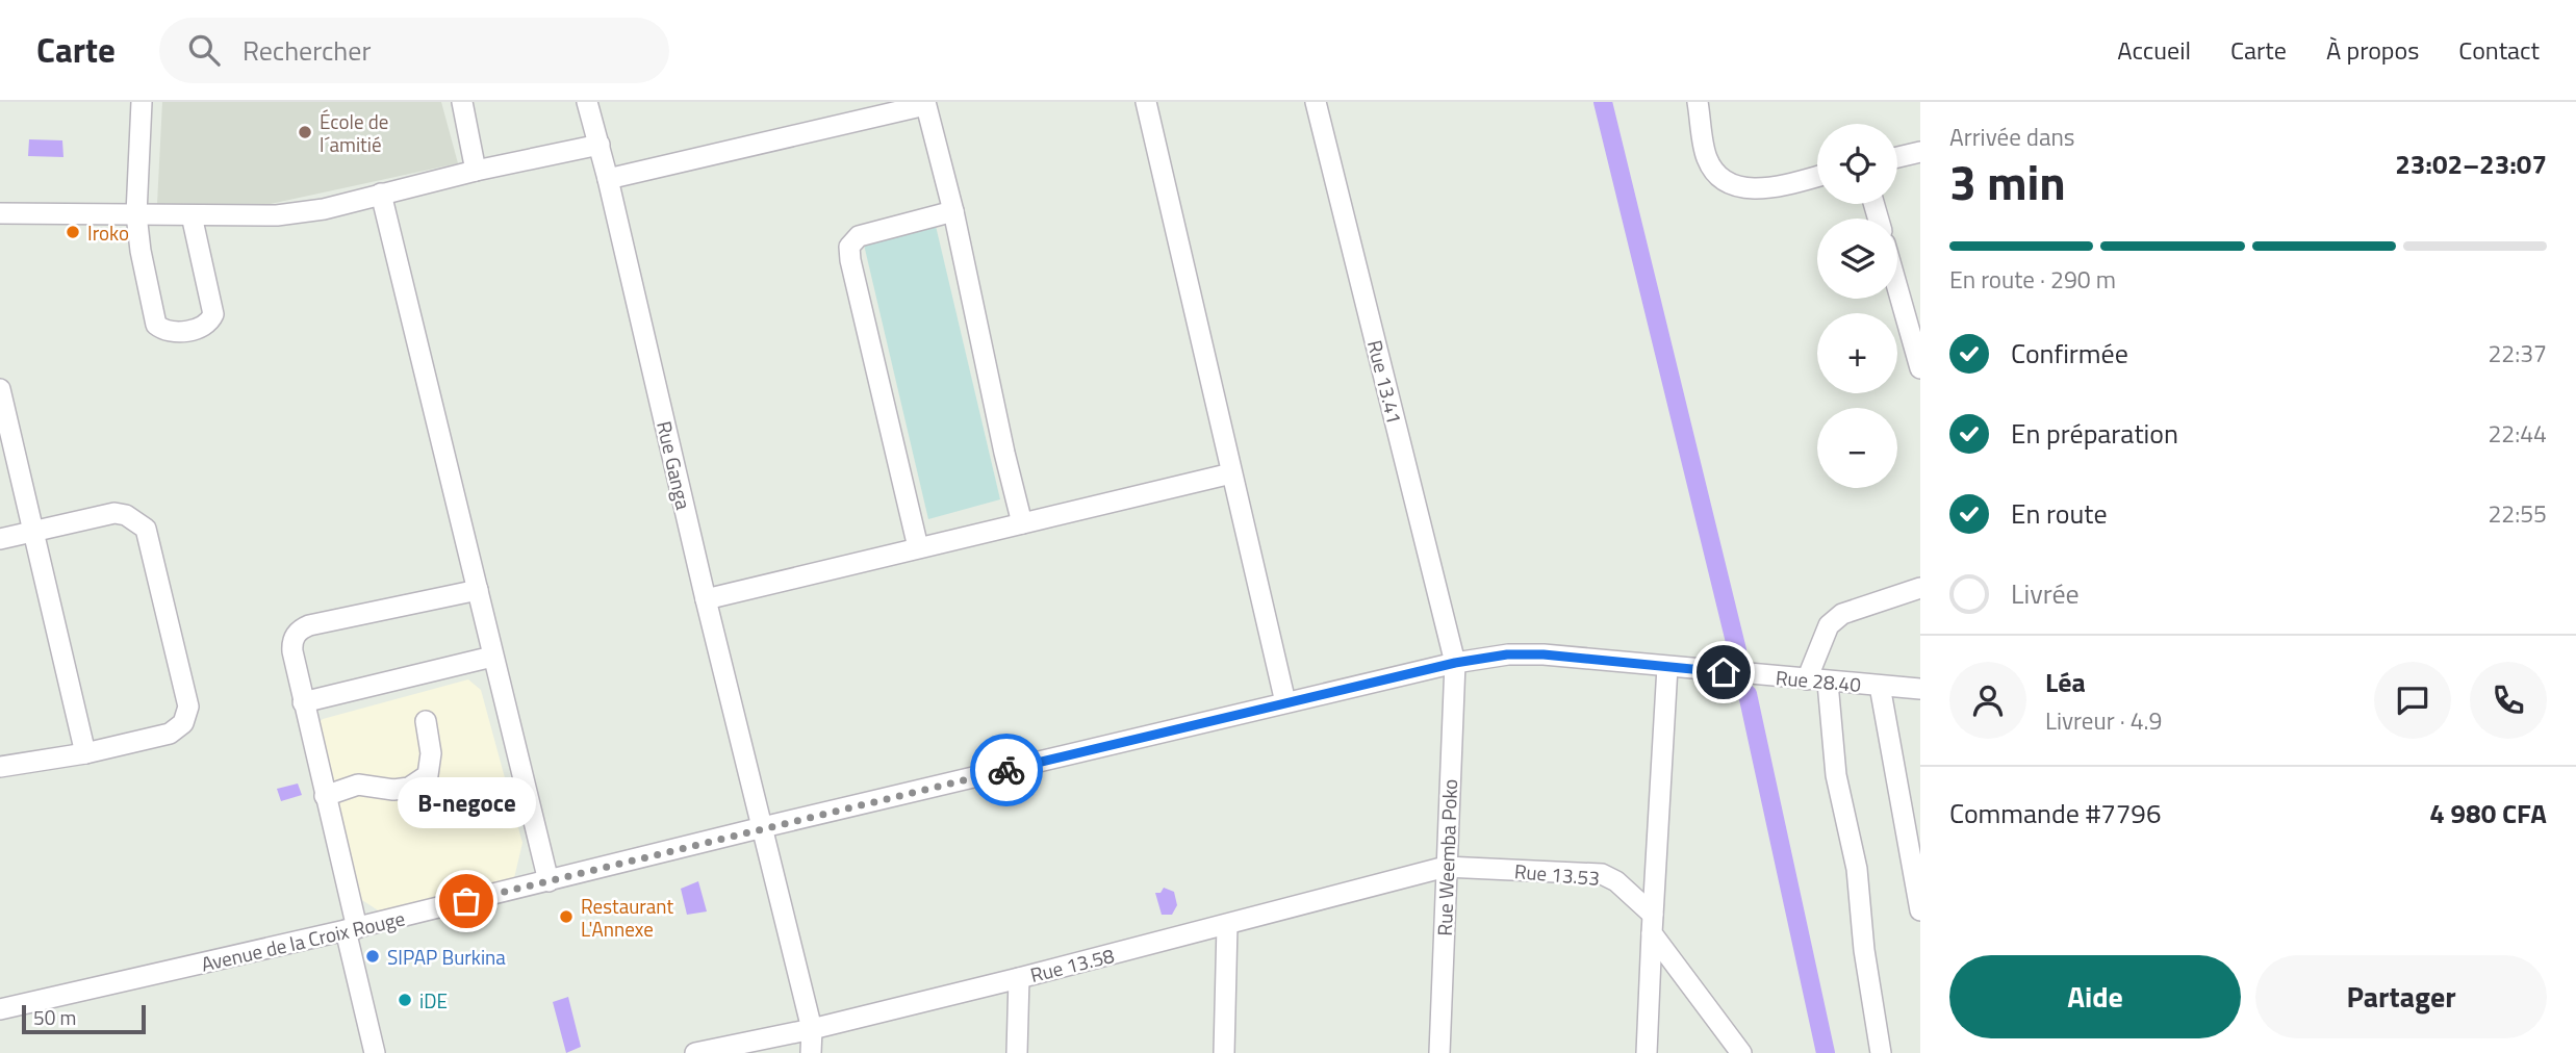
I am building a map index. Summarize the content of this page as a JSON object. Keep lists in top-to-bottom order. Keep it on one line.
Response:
{"streets":{"street":["Rue 13.41","Rue Ganga","Rue 28.40","Rue Weemba Poko","Rue 13.53","Avenue de la Croix Rouge","Rue 13.58"]},"crossings":[["Rue 13.41","Rue 28.40"],["Rue 13.41","Rue Weemba Poko"],["Rue 13.41","Avenue de la Croix Rouge"],["Rue Ganga","Avenue de la Croix Rouge"],["Rue Ganga","Rue 13.58"],["Rue 28.40","Rue Weemba Poko"],["Rue 28.40","Avenue de la Croix Rouge"],["Rue Weemba Poko","Rue 13.53"],["Rue Weemba Poko","Avenue de la Croix Rouge"],["Rue Weemba Poko","Rue 13.58"],["Rue 13.53","Rue 13.58"]],"places":["École de l´amitié","Iroko","B-negoce","Restaurant L'Annexe","SIPAP Burkina","iDE"],"scale_bar":"50 m","page":{"header":"Carte","search":"Rechercher","nav":["Accueil","Carte","À propos","Contact"],"heading":["3 min","Arrivée dans","23:02–23:07"],"panel":["Léa","Livreur · 4.9","Commande #7796","4 980 CFA"],"map_buttons":["+","−"],"bar":"En route · 290 m","list":[["Confirmée","22:37"],["En préparation","22:44"],["En route","22:55"],"Livrée"],"bubble":"B-negoce","buttons":["Aide","Partager"],"scale":"50 m"}}
